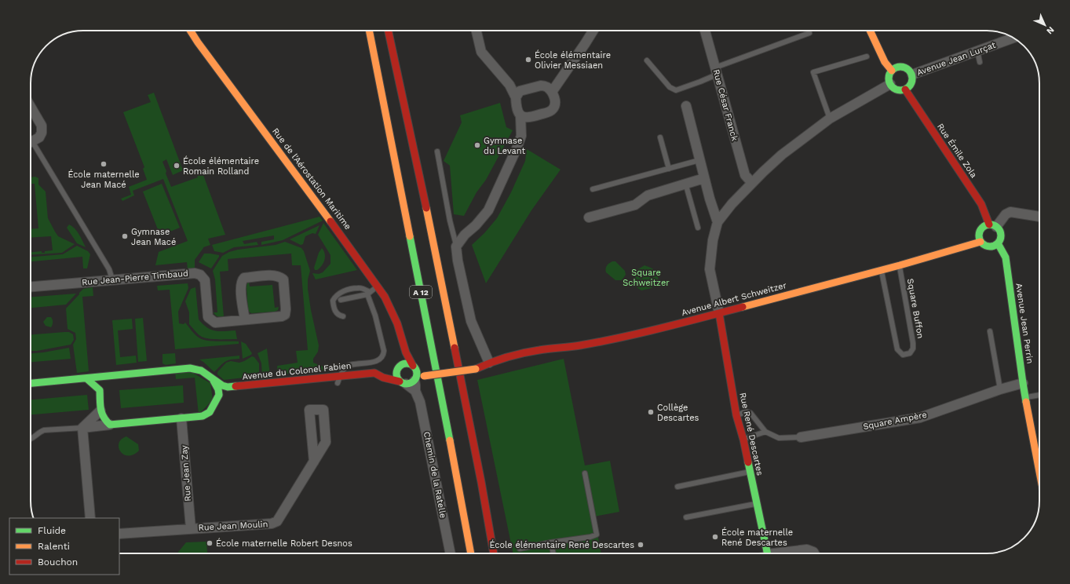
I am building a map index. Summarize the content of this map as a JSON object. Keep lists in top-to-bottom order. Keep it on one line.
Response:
{"streets":{"main road":["Rue Émile Zola","Rue de l'Aérostation Maritime","A 12","Avenue Albert Schweitzer","Avenue Jean Perrin","Avenue du Colonel Fabien","Rue René Descartes"],"street":["Avenue Jean Lurçat","Rue César Franck","Rue Jean-Pierre Timbaud","Square Ampère","Rue Jean Zay","Chemin de la Ratelle","Rue Jean Moulin"],"lane":["Square Buffon"]},"crossings":[["Avenue Jean Lurçat","Rue Émile Zola"],["Rue Émile Zola","Avenue Albert Schweitzer"],["Rue Émile Zola","Avenue Jean Perrin"],["Rue de l'Aérostation Maritime","Avenue du Colonel Fabien"],["Rue de l'Aérostation Maritime","Chemin de la Ratelle"],["Avenue Albert Schweitzer","Square Buffon"],["Avenue Albert Schweitzer","Avenue Jean Perrin"],["Avenue Albert Schweitzer","Rue René Descartes"],["Avenue Jean Perrin","Square Ampère"],["Avenue du Colonel Fabien","Chemin de la Ratelle"],["Rue Jean Zay","Rue Jean Moulin"]],"parks":["Square Schweitzer"],"places":["École élémentaire Olivier Messiaen","Gymnase du Levant","École maternelle Jean Macé","École élémentaire Romain Rolland","Gymnase Jean Macé","Collège Descartes","École maternelle René Descartes","École maternelle Robert Desnos","École élémentaire René Descartes"],"legend":["Fluide","Ralenti","Bouchon"],"north":"bottom right"}
